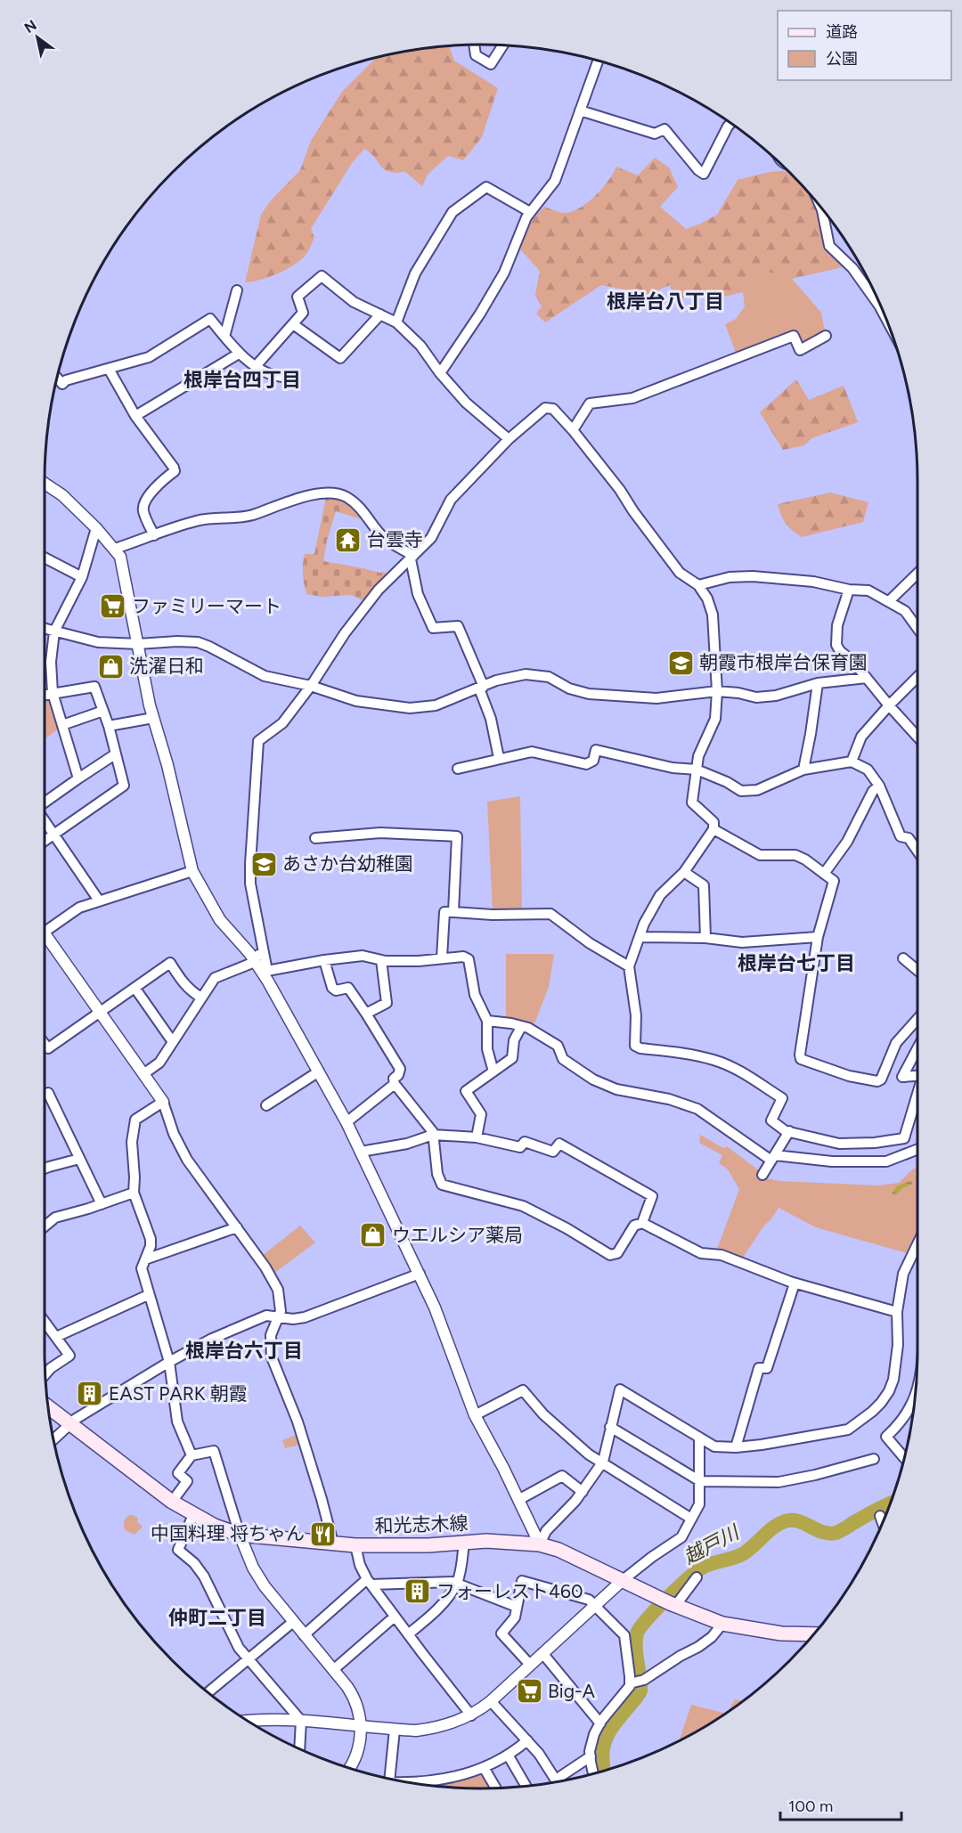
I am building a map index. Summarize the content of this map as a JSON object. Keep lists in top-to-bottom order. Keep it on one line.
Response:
{"streets":{"main road":["和光志木線"]},"districts":["根岸台八丁目","根岸台四丁目","根岸台七丁目","根岸台六丁目","仲町二丁目"],"water":["越戸川"],"places":{"temple":["台雲寺"],"supermarket":["ファミリーマート","Big-A"],"school or university":["朝霞市根岸台保育園","あさか台幼稚園"],"shop":["洗濯日和","ウエルシア薬局"],"building":["EAST PARK 朝霞","フォーレスト460"],"restaurant":["中国料理 将ちゃん"]},"legend":["道路","公園"],"scale_bar":"100 m","north":"top left"}
